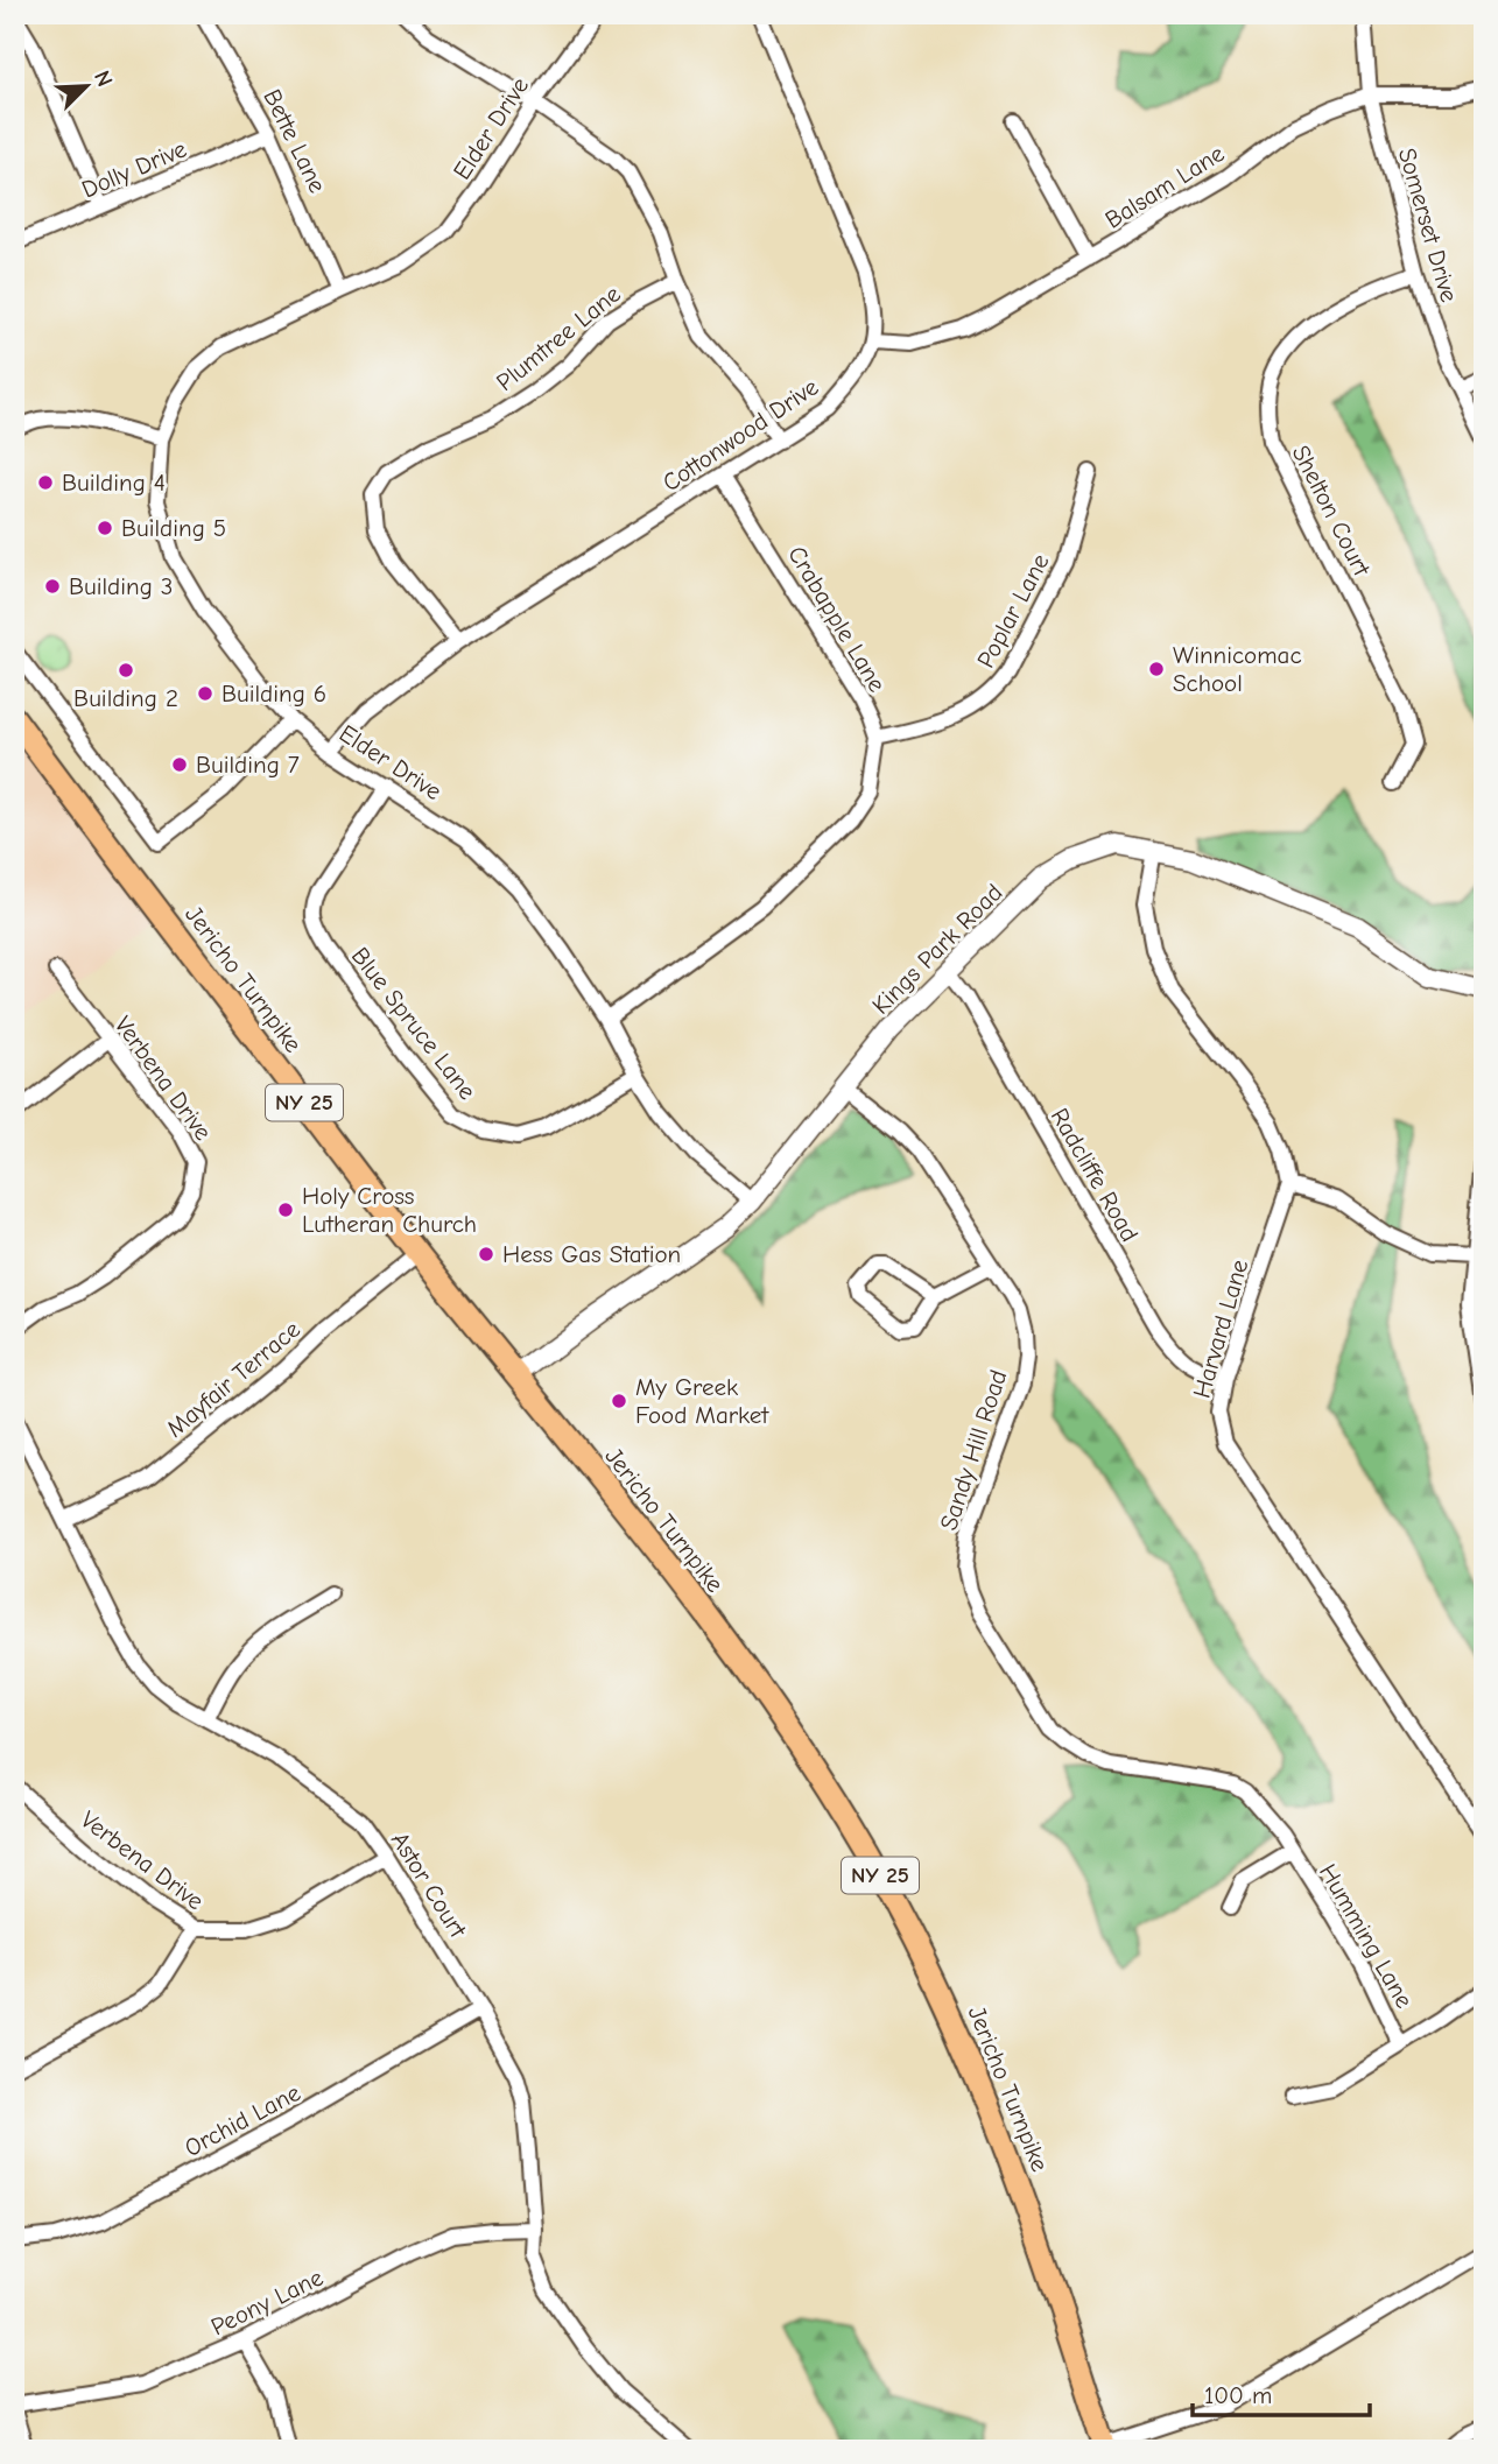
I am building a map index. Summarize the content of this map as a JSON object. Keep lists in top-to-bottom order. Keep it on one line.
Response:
{"streets":{"main road":["Jericho Turnpike","NY 25"],"street":["Elder Drive","Bette Lane","Dolly Drive","Balsam Lane","Somerset Drive","Plumtree Lane","Cottonwood Drive","Shelton Court","Poplar Lane","Crabapple Lane","Kings Park Road","Blue Spruce Lane","Verbena Drive","Radcliffe Road","Harvard Lane","Mayfair Terrace","Sandy Hill Road","Astor Court","Humming Lane","Orchid Lane","Peony Lane"]},"crossings":[["Elder Drive","Bette Lane"],["Elder Drive","Cottonwood Drive"],["Elder Drive","Kings Park Road"],["Elder Drive","Blue Spruce Lane"],["Bette Lane","Dolly Drive"],["Balsam Lane","Somerset Drive"],["Balsam Lane","Cottonwood Drive"],["Somerset Drive","Shelton Court"],["Plumtree Lane","Cottonwood Drive"],["Cottonwood Drive","Crabapple Lane"],["Poplar Lane","Crabapple Lane"],["Kings Park Road","Jericho Turnpike"],["Kings Park Road","Radcliffe Road"],["Kings Park Road","Sandy Hill Road"],["Jericho Turnpike","Mayfair Terrace"],["Verbena Drive","Astor Court"],["Radcliffe Road","Harvard Lane"],["Mayfair Terrace","Astor Court"],["Sandy Hill Road","Humming Lane"],["Astor Court","Orchid Lane"],["Astor Court","Peony Lane"]],"places":["Building 4","Building 5","Building 3","Winnicomac School","Building 2","Building 6","Building 7","Holy Cross Lutheran Church","Hess Gas Station","My Greek Food Market"],"scale_bar":"100 m","north":"top right"}
